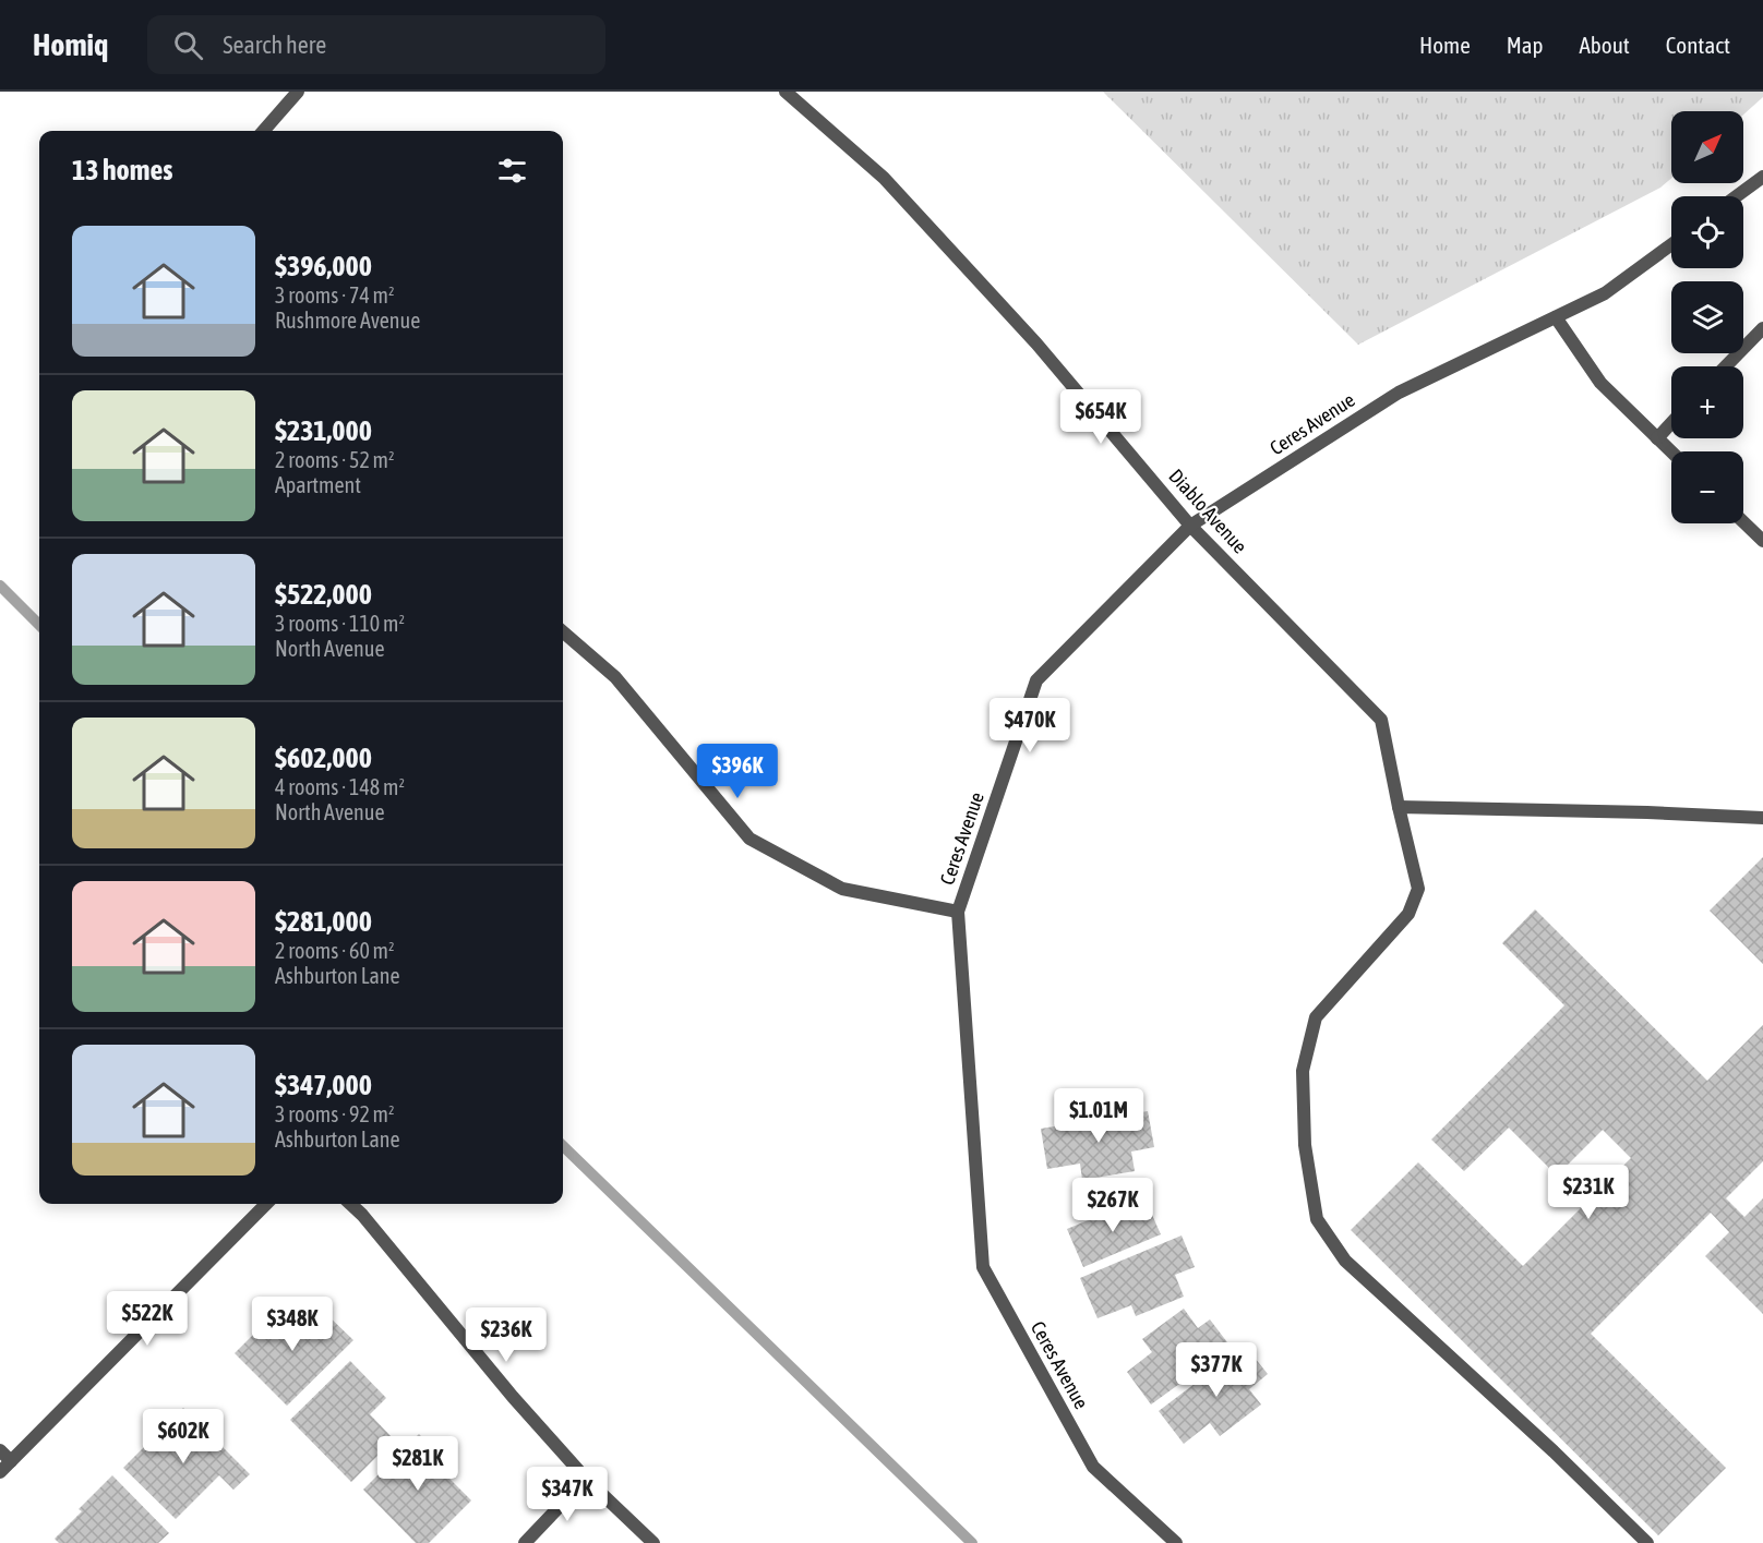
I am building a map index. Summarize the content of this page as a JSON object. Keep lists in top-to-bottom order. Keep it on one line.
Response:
{"streets":{"street":["Ceres Avenue","Diablo Avenue"]},"crossings":[["Ceres Avenue","Diablo Avenue"]],"north":"top right","page":{"header":"Homiq","search":"Search here","nav":["Home","Map","About","Contact"],"map_buttons":["+","−"],"heading":"13 homes","list":[{"name":"$396,000","note":"3 rooms · 74 m² · Rushmore Avenue"},{"name":"$231,000","note":"2 rooms · 52 m² · Apartment"},{"name":"$522,000","note":"3 rooms · 110 m² · North Avenue"},{"name":"$602,000","note":"4 rooms · 148 m² · North Avenue"},{"name":"$281,000","note":"2 rooms · 60 m² · Ashburton Lane"},{"name":"$347,000","note":"3 rooms · 92 m² · Ashburton Lane"}],"price":["$654K","$470K","$396K","$1.01M","$231K","$267K","$522K","$348K","$236K","$377K","$602K","$281K","$347K"]}}
